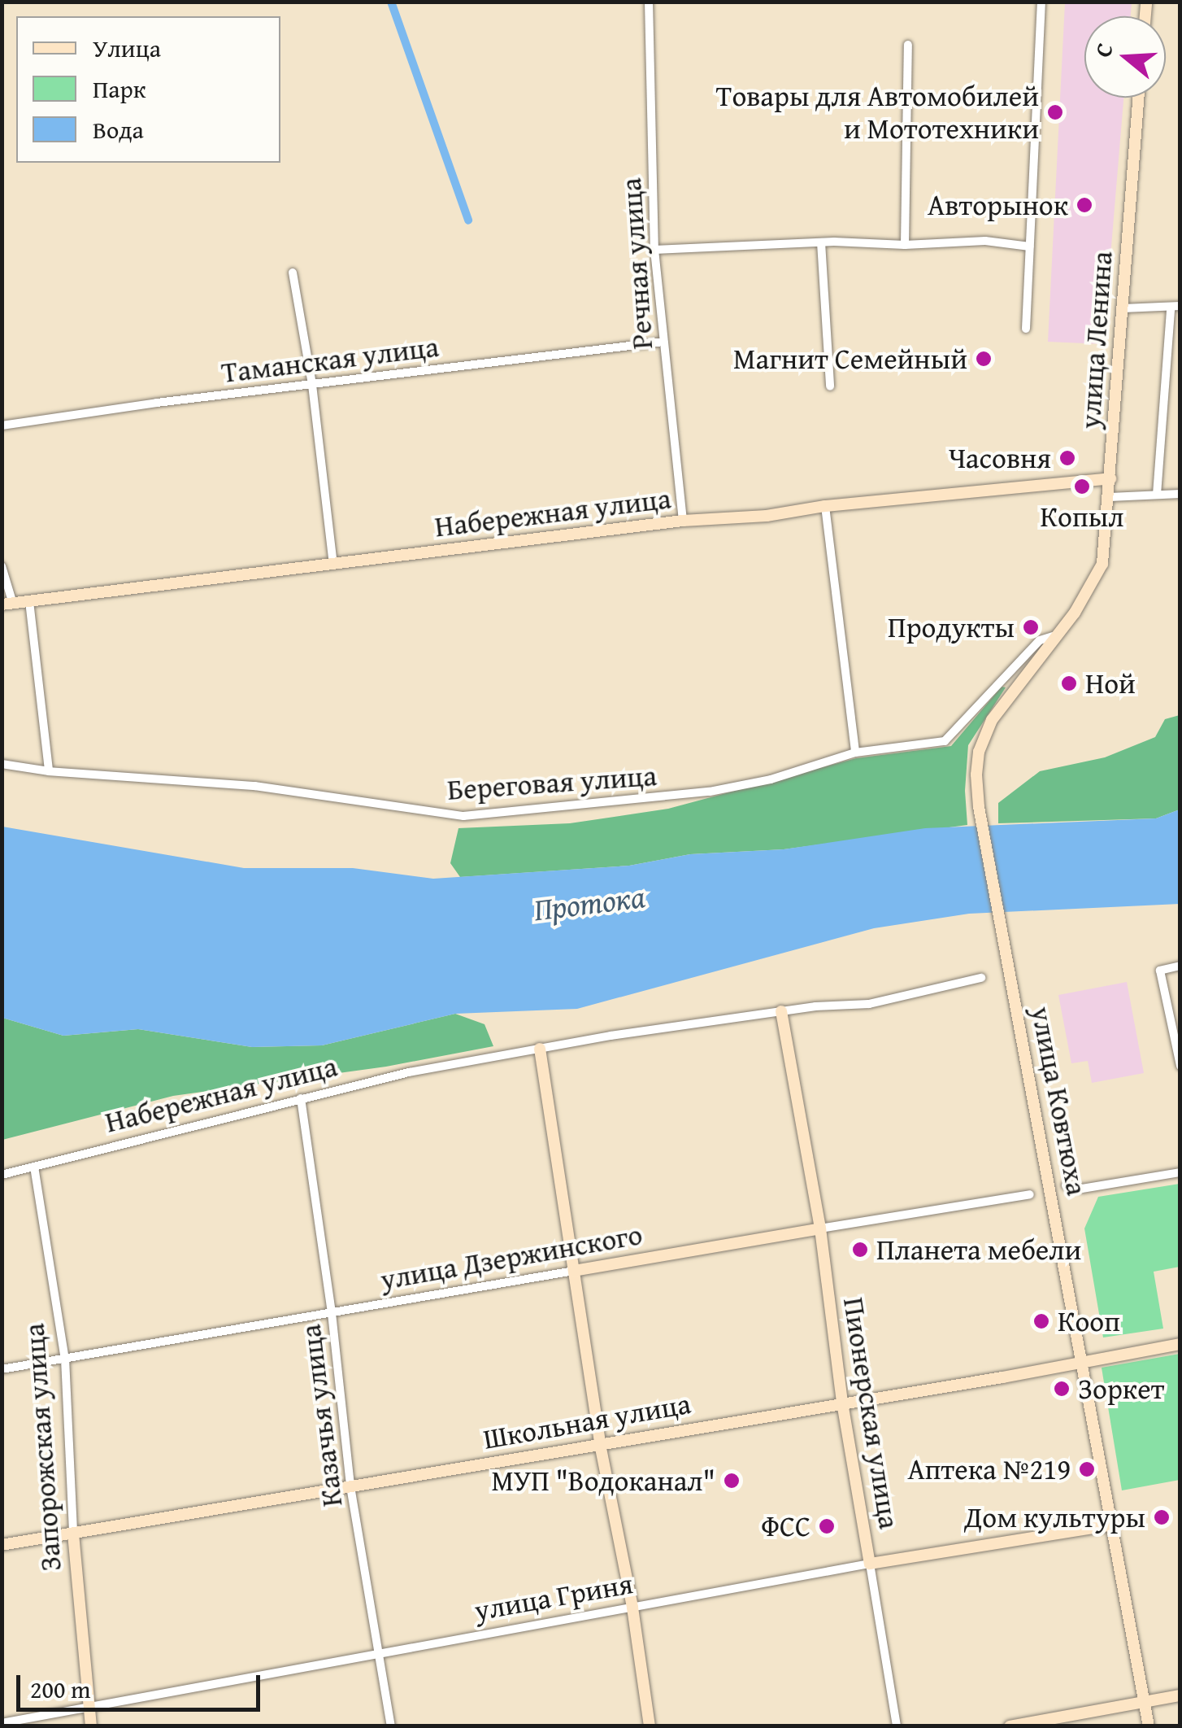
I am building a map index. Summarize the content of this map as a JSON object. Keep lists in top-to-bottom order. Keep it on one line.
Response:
{"streets":{"street":["Речная улица","улица Ленина","Таманская улица","Набережная улица","Береговая улица","улица Ковтюха","улица Дзержинского","Пионерская улица","Казачья улица","Школьная улица","Запорожская улица","улица Гриня"]},"crossings":[["Речная улица","Таманская улица"],["Речная улица","Набережная улица"],["улица Ленина","Набережная улица"],["улица Ленина","Береговая улица"],["улица Ленина","улица Ковтюха"],["Набережная улица","Пионерская улица"],["Набережная улица","Казачья улица"],["Набережная улица","Запорожская улица"],["улица Ковтюха","Школьная улица"],["улица Ковтюха","улица Гриня"],["улица Дзержинского","Пионерская улица"],["улица Дзержинского","Казачья улица"],["улица Дзержинского","Запорожская улица"],["Пионерская улица","Школьная улица"],["Пионерская улица","улица Гриня"],["Казачья улица","Школьная улица"],["Казачья улица","улица Гриня"],["Школьная улица","Запорожская улица"],["Запорожская улица","улица Гриня"]],"water":["Протока"],"places":["Товары для Автомобилей и Мототехники","Авторынок","Магнит Семейный","Часовня","Копыл","Продукты","Ной","Планета мебели","Кооп","Зоркет","Аптека №219","МУП \"Водоканал\"","Дом культуры","ФСС"],"legend":["Улица","Парк","Вода"],"scale_bar":"200 m","north":"left"}
